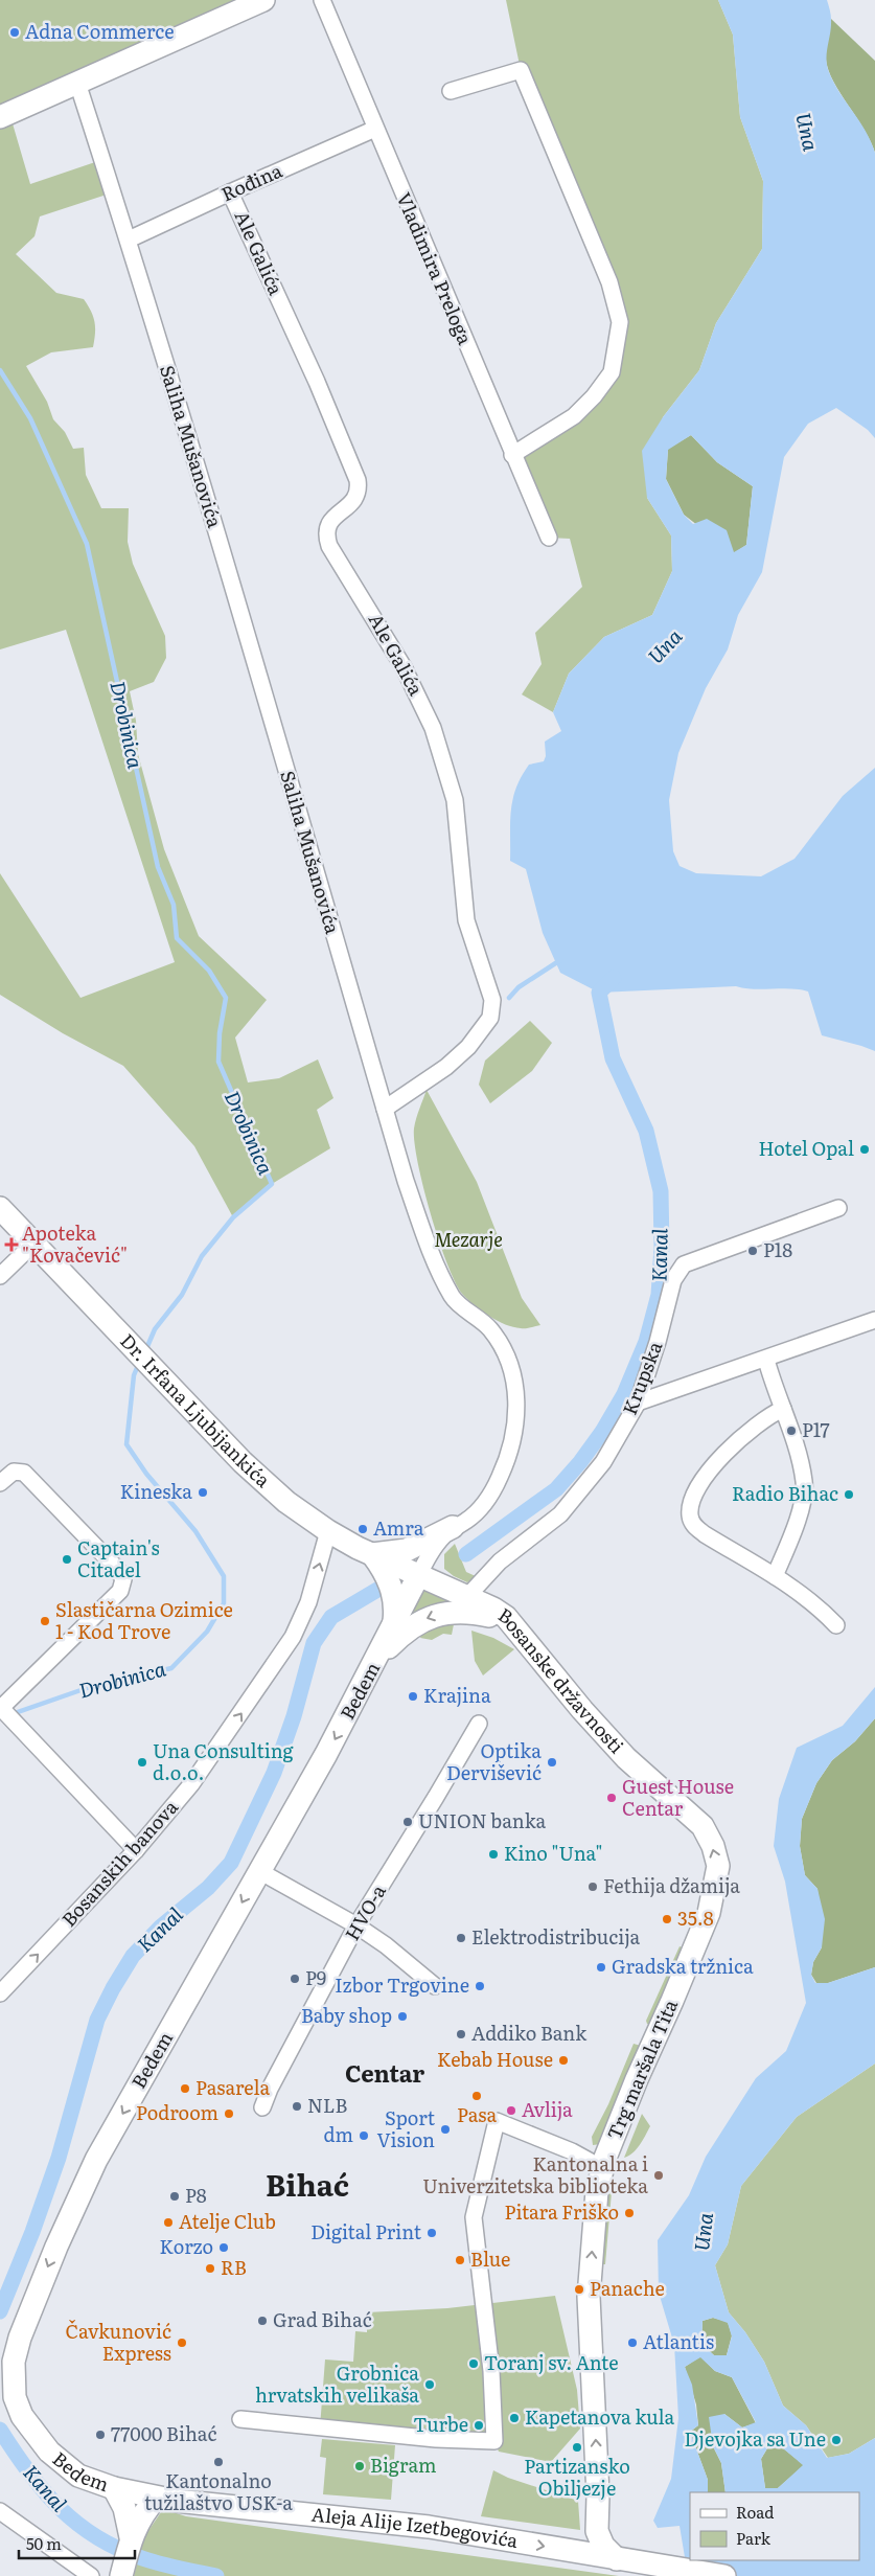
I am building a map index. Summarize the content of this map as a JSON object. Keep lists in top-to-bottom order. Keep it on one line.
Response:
{"streets":{"main road":["Dr. Irfana Ljubijankića","Bosanske državnosti","Bedem","Trg maršala Tita","Aleja Alije Izetbegovića"],"street":["Rođina","Ale Galića","Vladimira Preloga","Saliha Mušanovića","Krupska","Bosanskih banova","HVO-a"]},"crossings":[["Rođina","Ale Galića"],["Rođina","Vladimira Preloga"],["Rođina","Saliha Mušanovića"],["Ale Galića","Saliha Mušanovića"],["Saliha Mušanovića","Dr. Irfana Ljubijankića"],["Saliha Mušanovića","Bosanske državnosti"],["Saliha Mušanovića","Bedem"],["Krupska","Bosanske državnosti"],["Dr. Irfana Ljubijankića","Bosanske državnosti"],["Dr. Irfana Ljubijankića","Bedem"],["Dr. Irfana Ljubijankića","Bosanskih banova"],["Bosanske državnosti","Bedem"],["Bosanske državnosti","Trg maršala Tita"],["Bedem","Aleja Alije Izetbegovića"]],"one_way":["Bedem","Bosanskih banova","Trg maršala Tita","Aleja Alije Izetbegovića"],"districts":["Centar","Bihać"],"water":["Una","Drobinica","Kanal"],"parks":["Mezarje"],"places":{"other":["Adna Commerce","Hotel Opal","P18","P17","Kineska","Radio Bihac","Amra","Captain's Citadel","Slastičarna Ozimice 1 - Kod Trove","Krajina","Una Consulting d.o.o.","Optika Dervišević","Guest House Centar","UNION banka","Kino \"Una\"","Fethija džamija","35.8","Elektrodistribucija","Gradska tržnica","P9","Izbor Trgovine","Baby shop","Addiko Bank","Kebab House","Pasarela","Pasa","NLB","Avlija","Podroom","Sport Vision","dm","Kantonalna i Univerzitetska biblioteka","P8","Pitara Friško","Atelje Club","Digital Print","Korzo","Blue","RB","Panache","Grad Bihać","Čavkunović Express","Atlantis","Toranj sv. Ante","Grobnica hrvatskih velikaša","Kapetanova kula","Turbe","77000 Bihać","Djevojka sa Une","Partizansko Obiljezje","Kantonalno tužilaštvo USK-a","Bigram"],"health":["Apoteka \"Kovačević\""]},"legend":["Road","Park"],"scale_bar":"50 m"}
